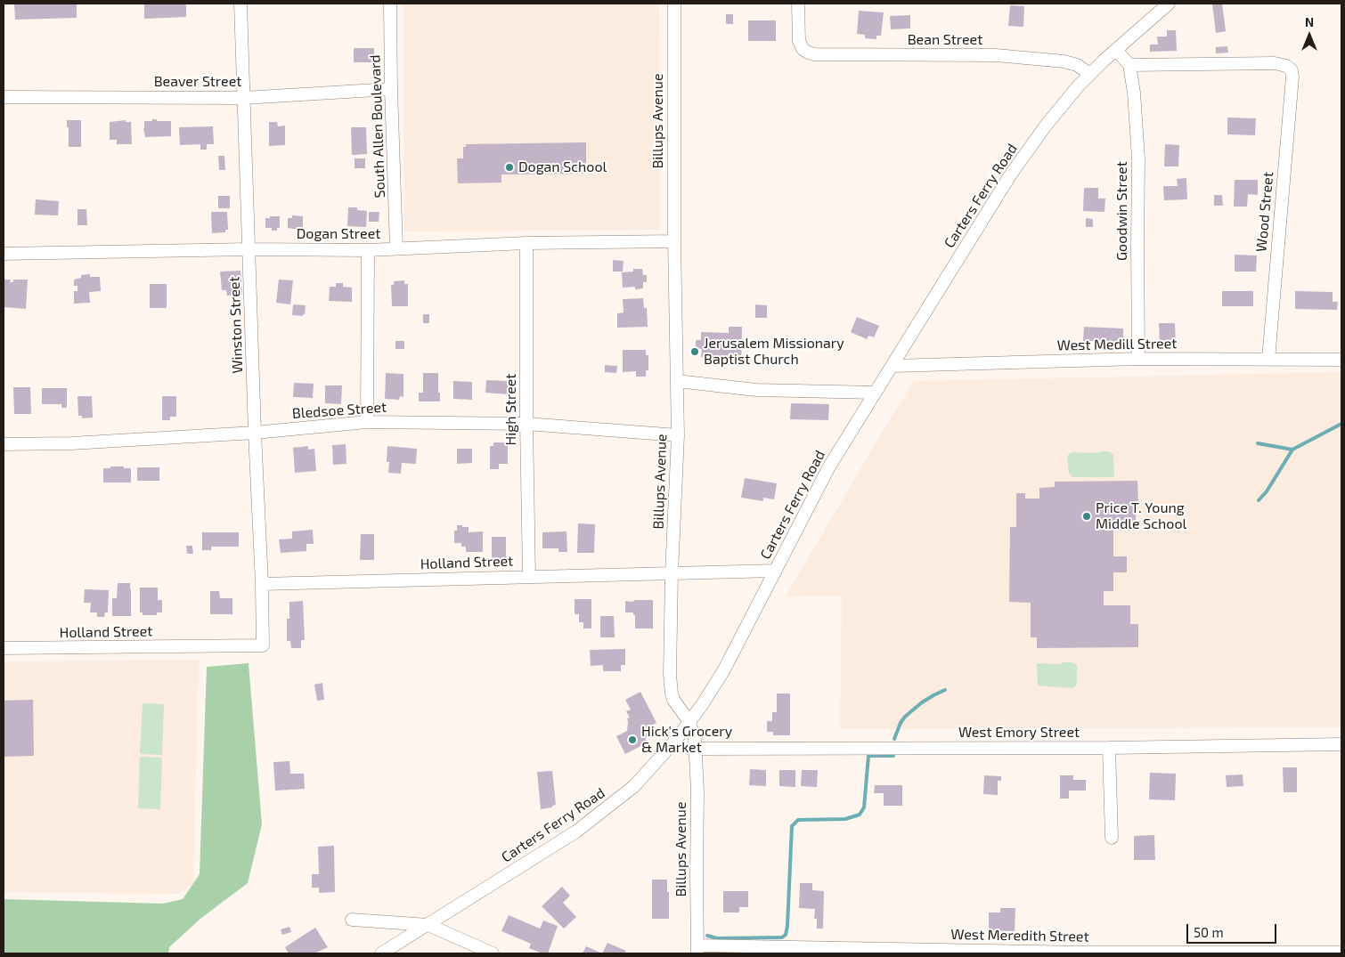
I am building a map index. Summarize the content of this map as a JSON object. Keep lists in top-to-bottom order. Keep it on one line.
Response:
{"streets":{"street":["Bean Street","Beaver Street","Billups Avenue","South Allen Boulevard","Carters Ferry Road","Goodwin Street","Wood Street","Dogan Street","Winston Street","West Medill Street","High Street","Bledsoe Street","Holland Street","West Emory Street","West Meredith Street"]},"crossings":[["Bean Street","Carters Ferry Road"],["Beaver Street","South Allen Boulevard"],["Beaver Street","Winston Street"],["Billups Avenue","Carters Ferry Road"],["Billups Avenue","Dogan Street"],["Billups Avenue","Bledsoe Street"],["Billups Avenue","Holland Street"],["Billups Avenue","West Emory Street"],["Billups Avenue","West Meredith Street"],["South Allen Boulevard","Dogan Street"],["Carters Ferry Road","West Medill Street"],["Carters Ferry Road","Holland Street"],["Goodwin Street","Wood Street"],["Goodwin Street","West Medill Street"],["Wood Street","West Medill Street"],["Dogan Street","Winston Street"],["Dogan Street","High Street"],["Winston Street","Bledsoe Street"],["Winston Street","Holland Street"],["High Street","Bledsoe Street"],["High Street","Holland Street"]],"places":["Dogan School","Jerusalem Missionary Baptist Church","Price T. Young Middle School","Hick's Grocery & Market"],"scale_bar":"50 m","north":"top"}
